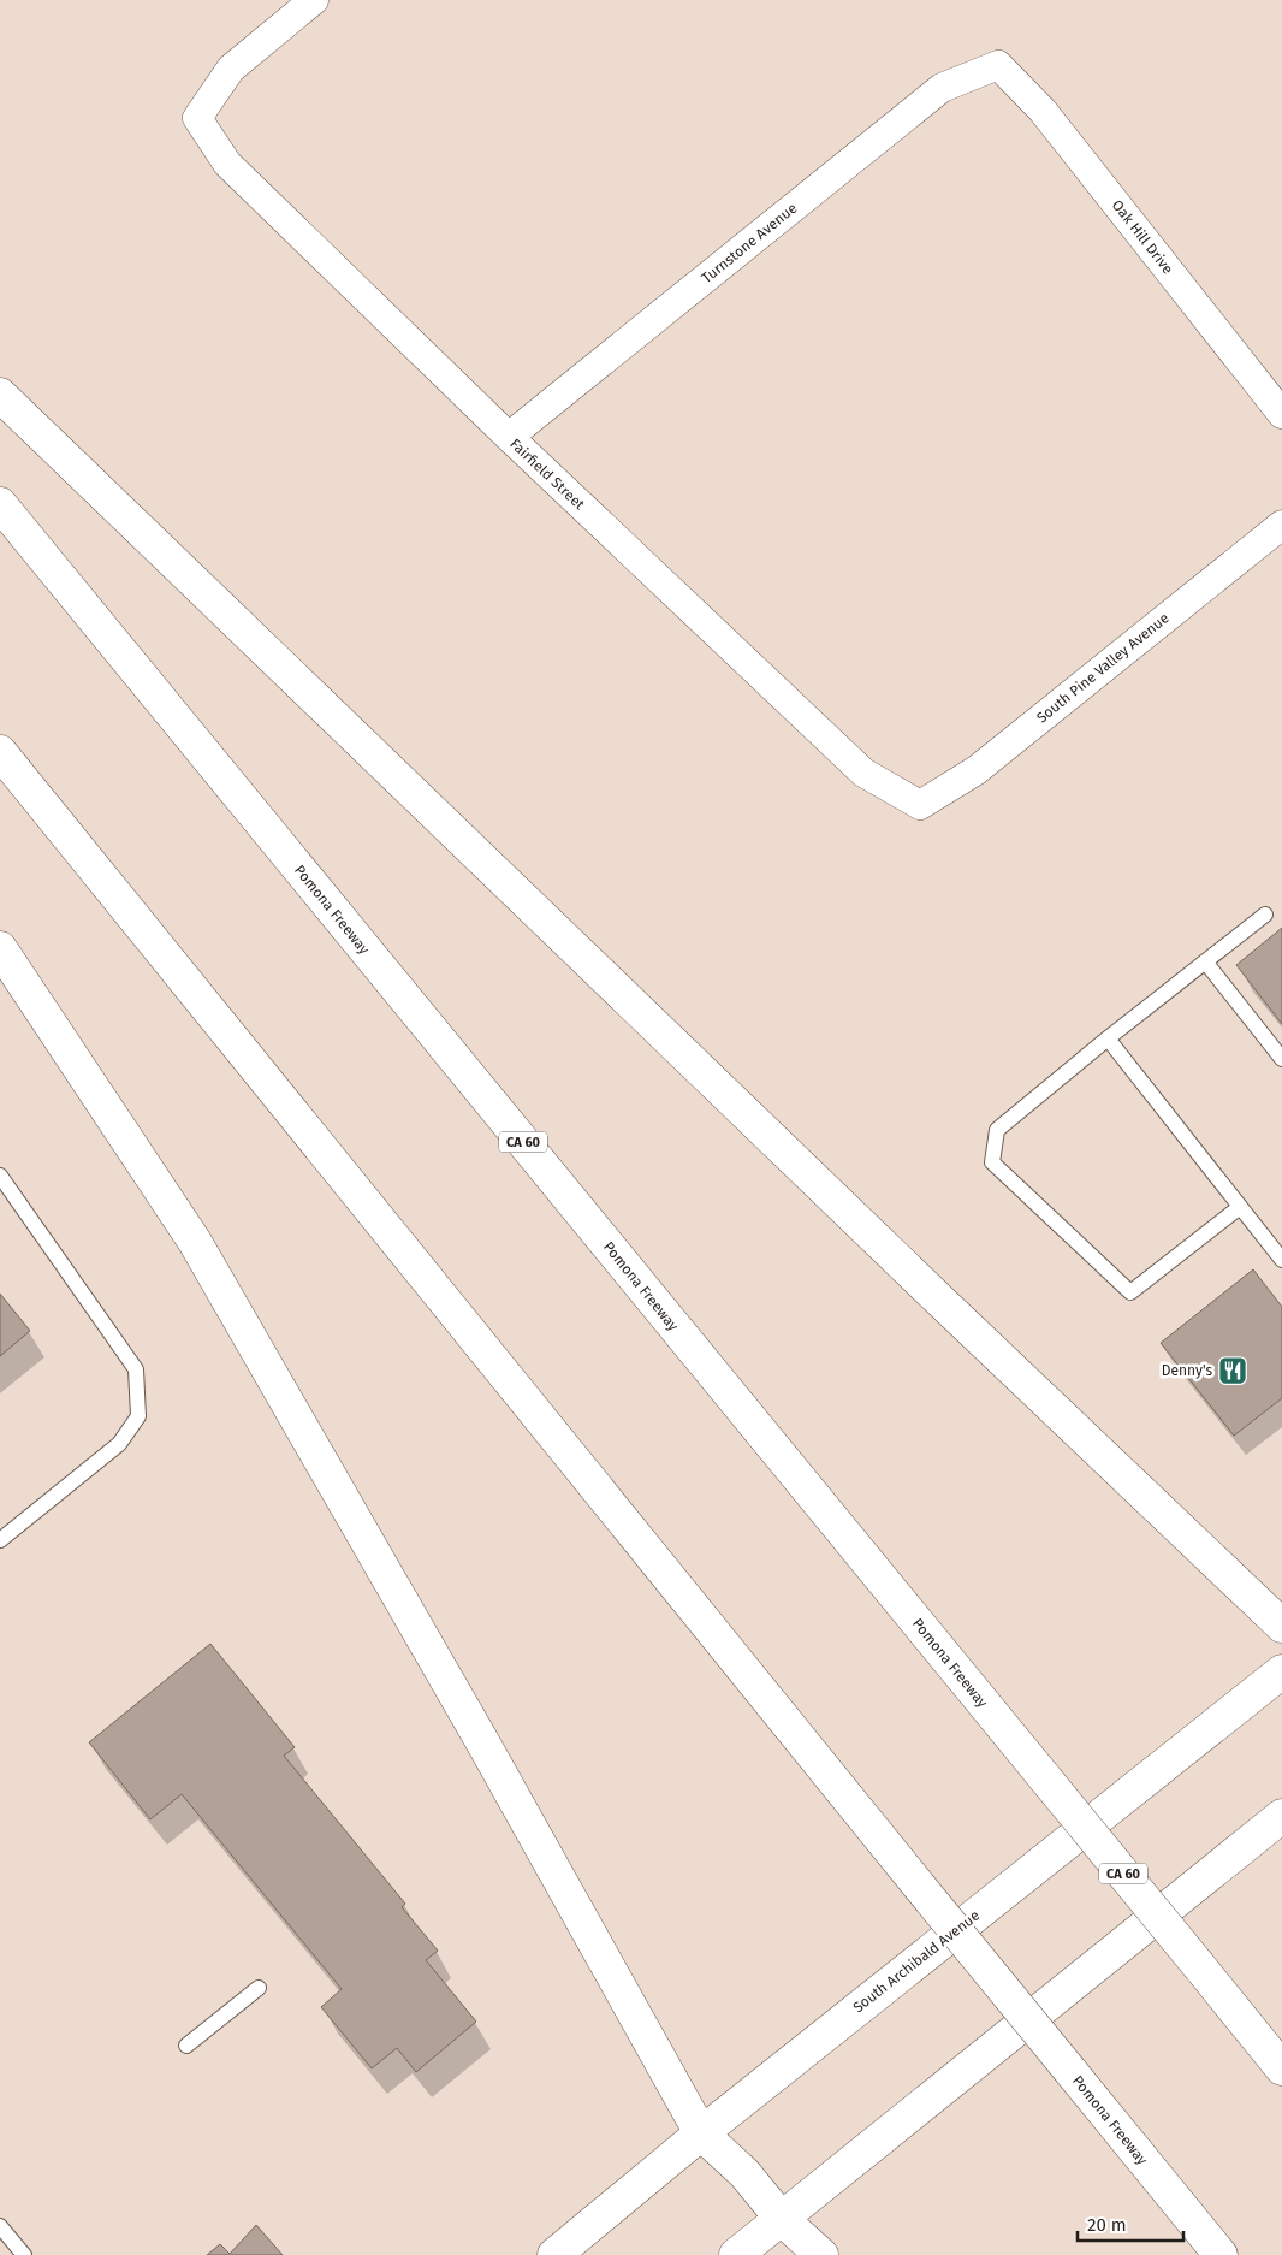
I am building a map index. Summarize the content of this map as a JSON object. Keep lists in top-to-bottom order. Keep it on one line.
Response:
{"streets":{"main road":["Pomona Freeway","CA 60","South Archibald Avenue"],"street":["Oak Hill Drive","Turnstone Avenue","Fairfield Street","South Pine Valley Avenue"]},"crossings":[["Oak Hill Drive","Turnstone Avenue"],["Turnstone Avenue","Fairfield Street"],["Fairfield Street","South Pine Valley Avenue"]],"places":{"restaurant":["Denny's"]},"scale_bar":"20 m"}
